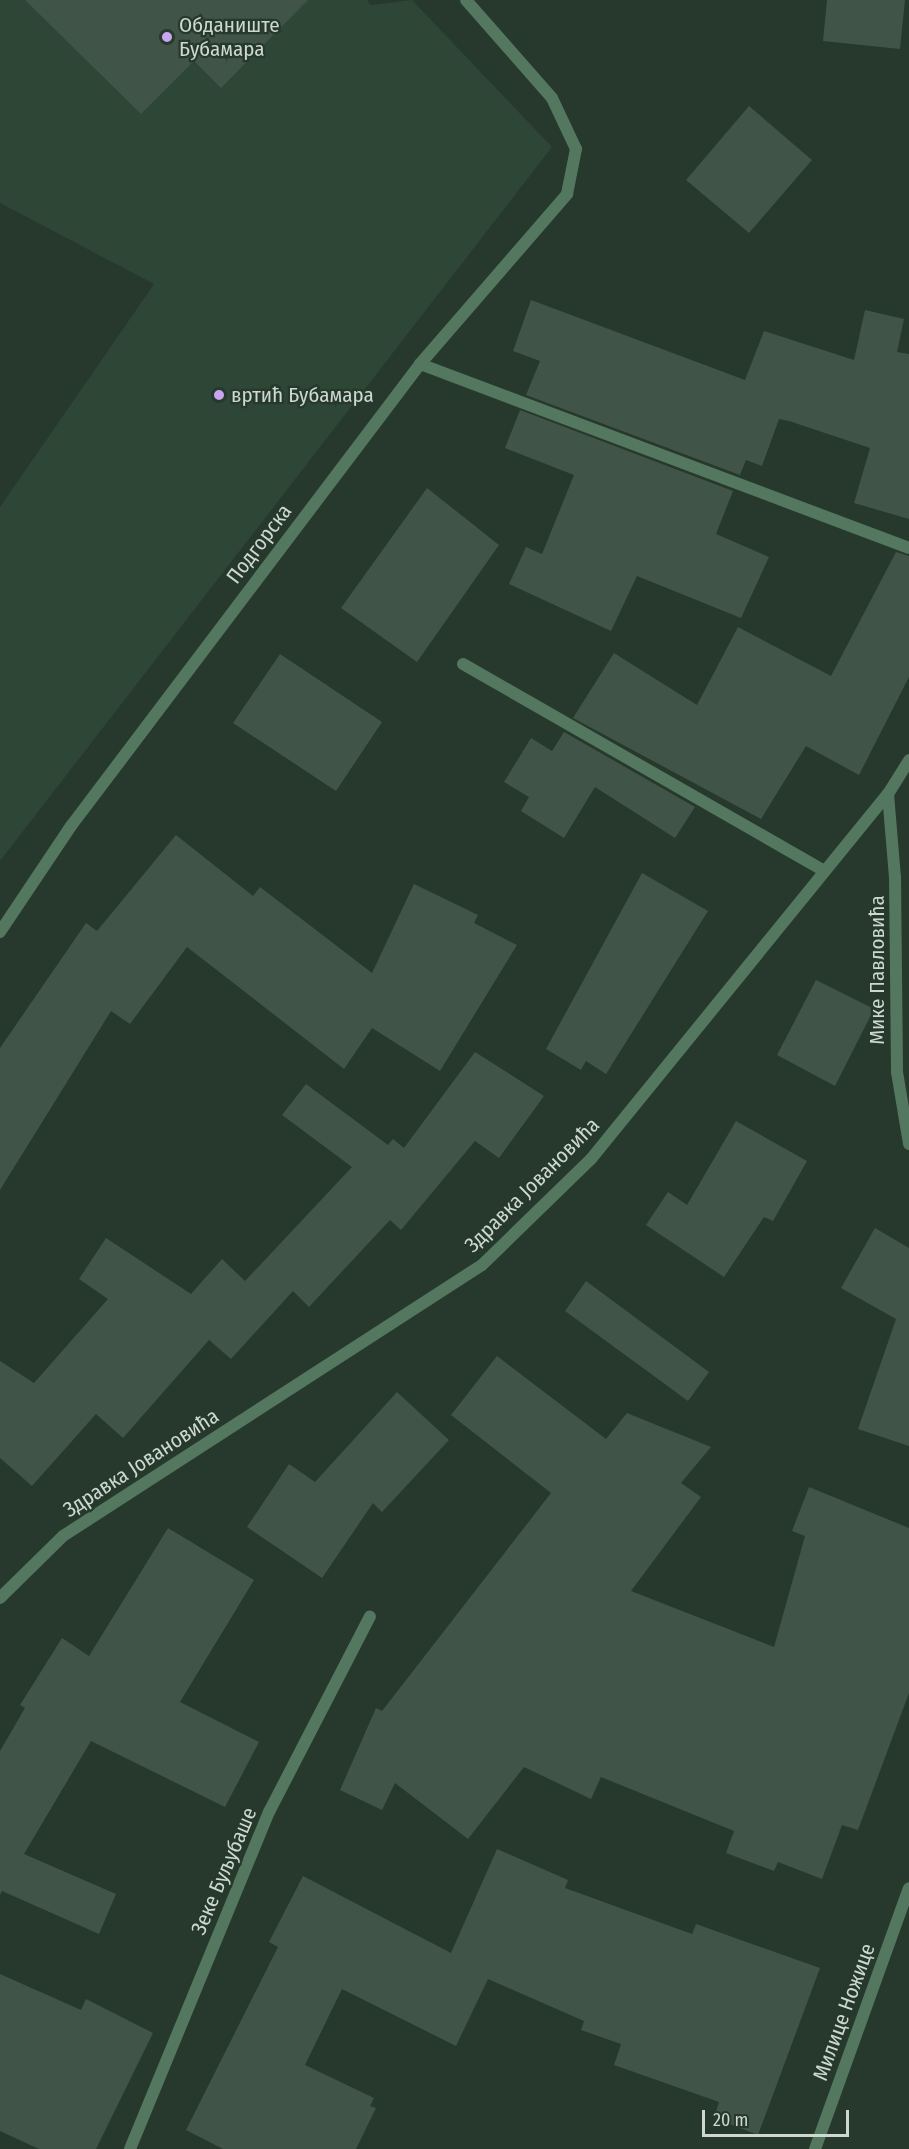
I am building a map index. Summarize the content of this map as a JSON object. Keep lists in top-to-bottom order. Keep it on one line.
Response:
{"streets":{"street":["Подгорска","Мике Павловића","Здравка Јовановића","Зеке Буљубаше","Милице Ножице"]},"crossings":[["Мике Павловића","Здравка Јовановића"]],"places":["Обданиште Бубамара","вртић Бубамара"],"scale_bar":"20 m"}
